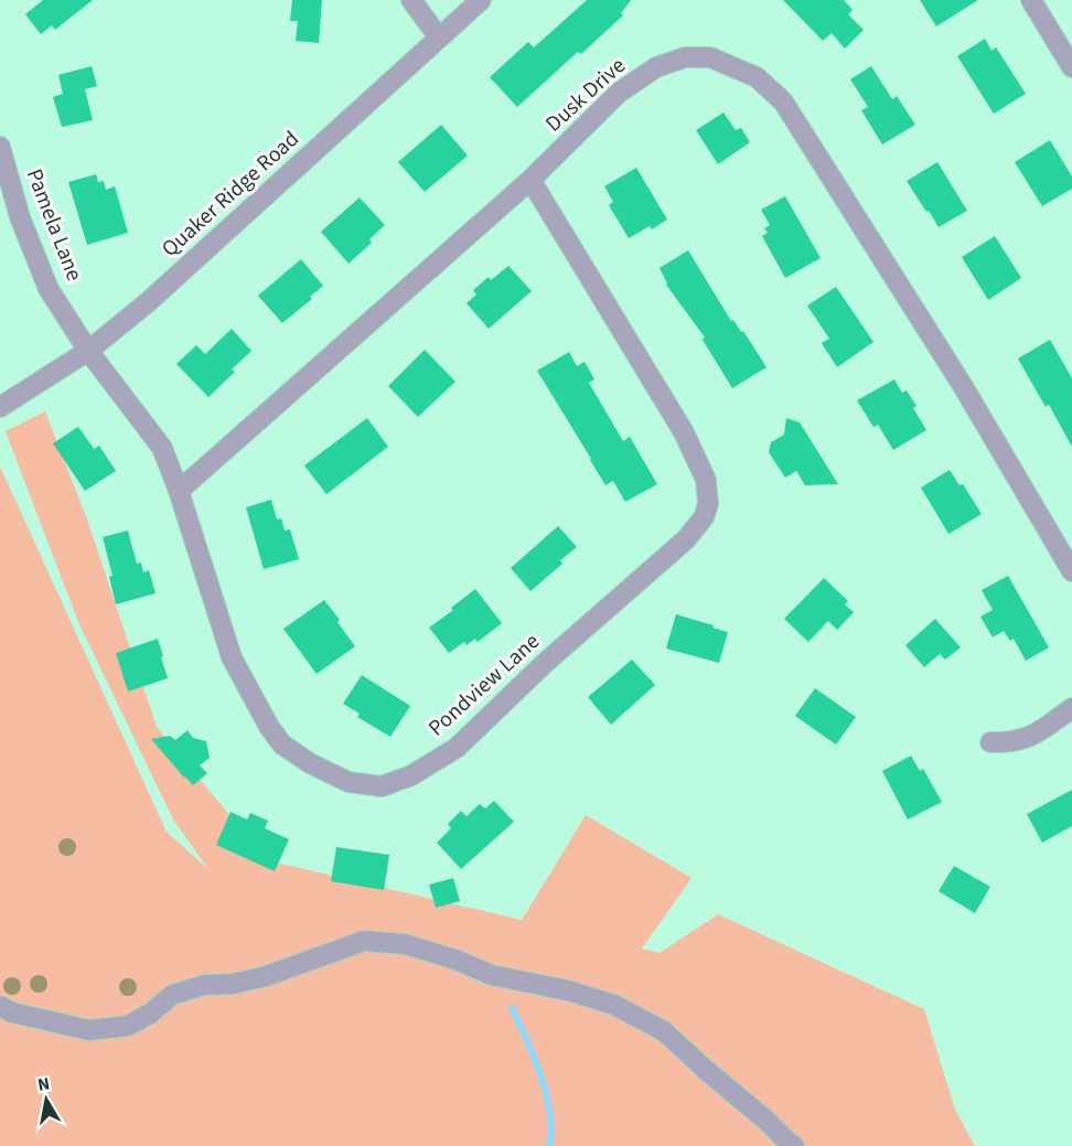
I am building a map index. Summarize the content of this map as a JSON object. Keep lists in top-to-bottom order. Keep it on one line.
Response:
{"streets":{"street":["Dusk Drive","Quaker Ridge Road","Pamela Lane","Pondview Lane"]},"crossings":[["Dusk Drive","Pondview Lane"],["Quaker Ridge Road","Pamela Lane"],["Quaker Ridge Road","Pondview Lane"],["Pamela Lane","Pondview Lane"]],"north":"top"}
